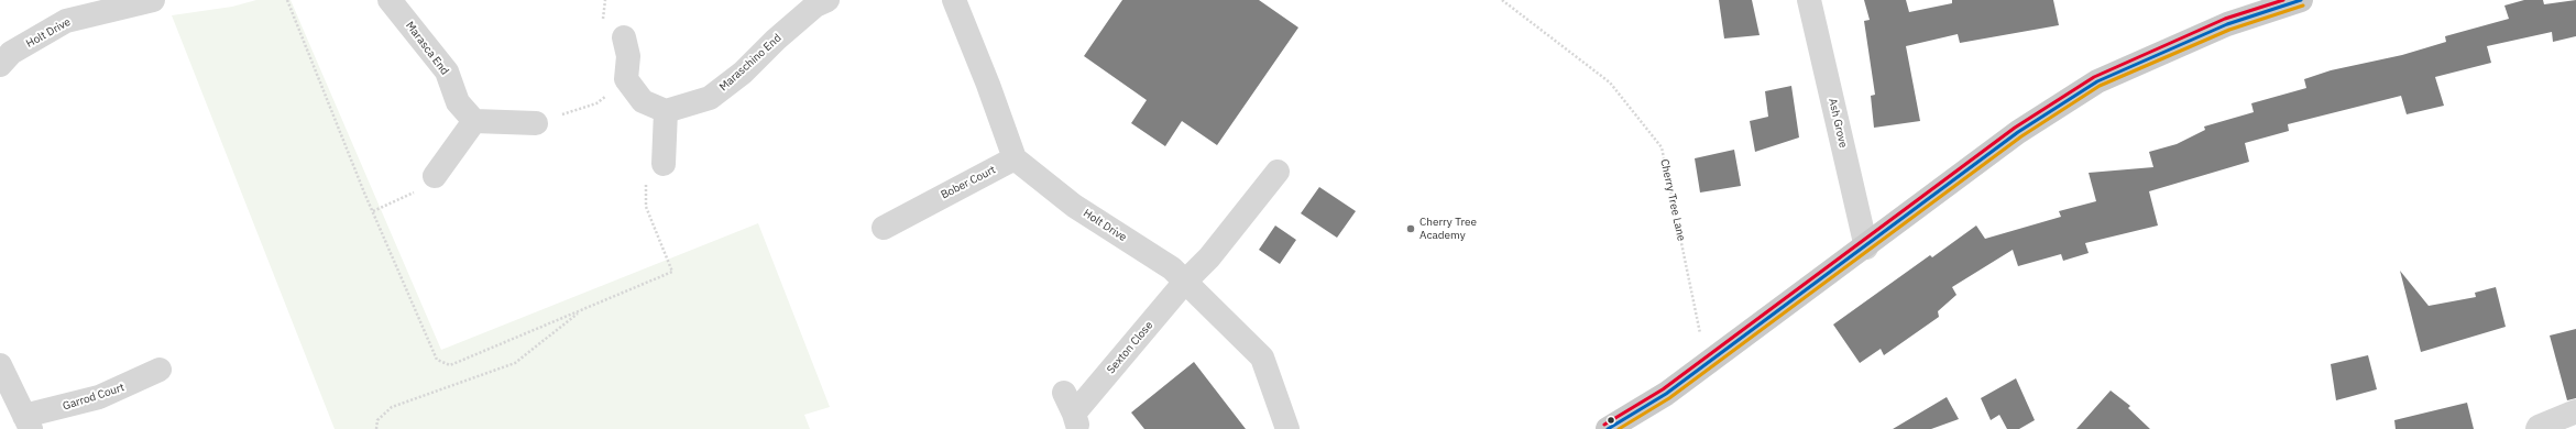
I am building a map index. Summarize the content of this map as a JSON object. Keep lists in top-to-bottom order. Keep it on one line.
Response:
{"streets":{"street":["Holt Drive","Marasca End","Maraschino End","Ash Grove","Bober Court","Sexton Close","Garrod Court"],"path":["Cherry Tree Lane"]},"crossings":[["Holt Drive","Bober Court"],["Holt Drive","Sexton Close"]],"places":["Cherry Tree Academy"]}
